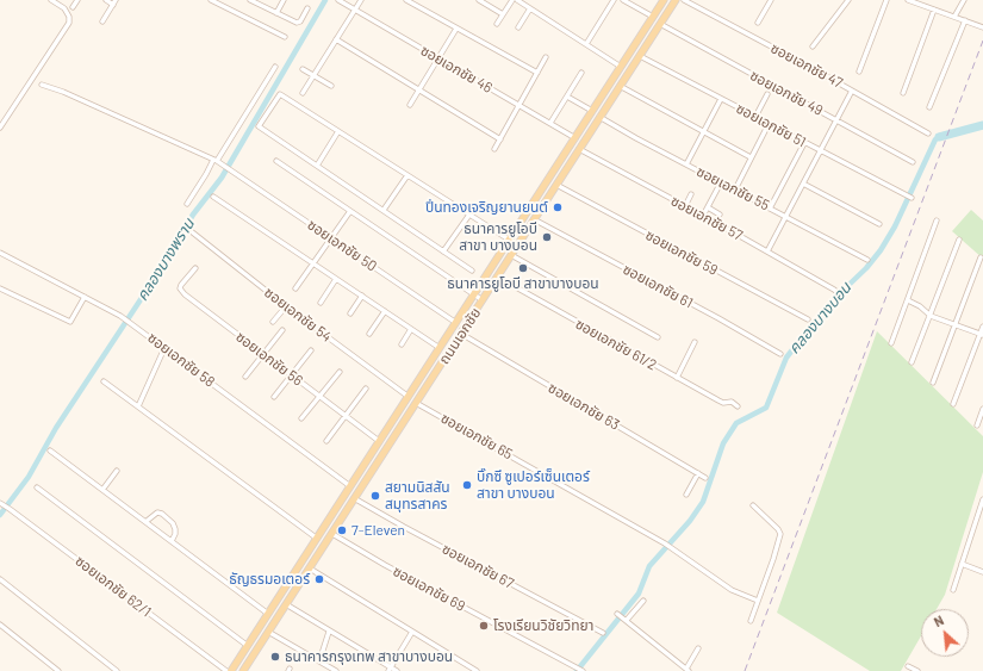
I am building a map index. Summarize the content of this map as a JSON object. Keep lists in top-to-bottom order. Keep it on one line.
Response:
{"streets":{"main road":["ถนนเอกชัย"],"street":["ซอยเอกชัย 47","ซอยเอกชัย 46","ซอยเอกชัย 49","ซอยเอกชัย 51","ซอยเอกชัย 55","ซอยเอกชัย 57","ซอยเอกชัย 50","ซอยเอกชัย 59","ซอยเอกชัย 61","ซอยเอกชัย 54","ซอยเอกชัย 61/2","ซอยเอกชัย 56","ซอยเอกชัย 58","ซอยเอกชัย 63","ซอยเอกชัย 65","ซอยเอกชัย 67","ซอยเอกชัย 62/1","ซอยเอกชัย 69"]},"crossings":[["ซอยเอกชัย 46","ถนนเอกชัย"],["ซอยเอกชัย 49","ถนนเอกชัย"],["ซอยเอกชัย 51","ถนนเอกชัย"],["ซอยเอกชัย 55","ถนนเอกชัย"],["ซอยเอกชัย 57","ถนนเอกชัย"],["ซอยเอกชัย 50","ถนนเอกชัย"],["ซอยเอกชัย 59","ถนนเอกชัย"],["ซอยเอกชัย 61","ถนนเอกชัย"],["ซอยเอกชัย 54","ถนนเอกชัย"],["ถนนเอกชัย","ซอยเอกชัย 61/2"],["ถนนเอกชัย","ซอยเอกชัย 56"],["ถนนเอกชัย","ซอยเอกชัย 58"],["ถนนเอกชัย","ซอยเอกชัย 63"],["ถนนเอกชัย","ซอยเอกชัย 65"],["ถนนเอกชัย","ซอยเอกชัย 67"],["ถนนเอกชัย","ซอยเอกชัย 69"]],"water":["คลองบางพราน","คลองบางบอน"],"places":["ปิ่นทองเจริญยานยนต์","ธนาคารยูโอบี สาขา บางบอน","ธนาคารยูโอบี สาขาบางบอน","บิ๊กซี ซูเปอร์เซ็นเตอร์ สาขา บางบอน","สยามนิสสัน สมุทรสาคร","7-Eleven","ธัญธรมอเตอร์","โรงเรียนวิชัยวิทยา","ธนาคารกรุงเทพ สาขาบางบอน"],"north":"top left"}
